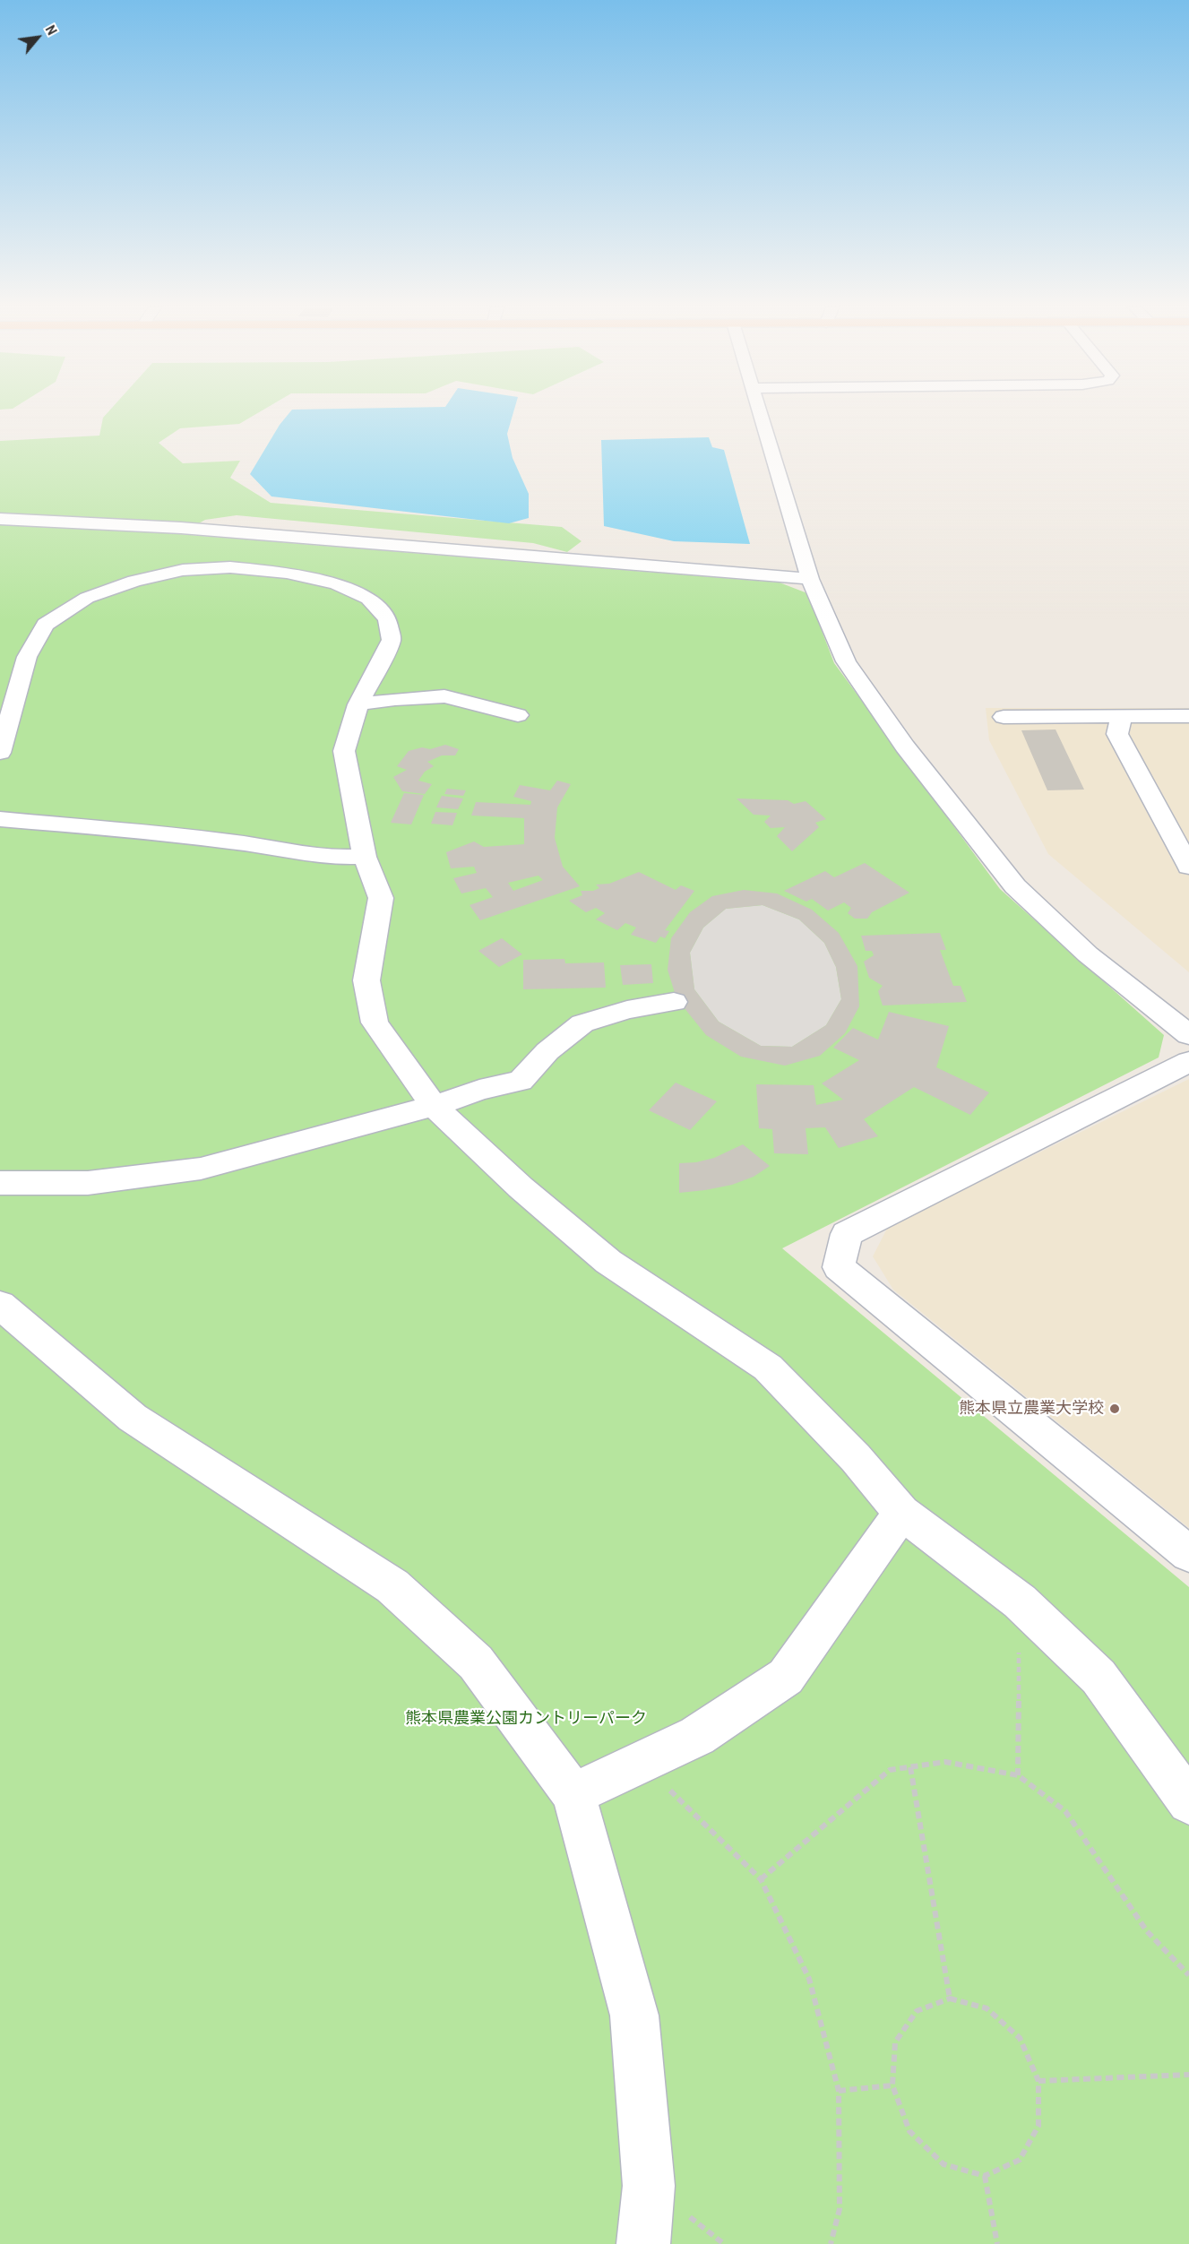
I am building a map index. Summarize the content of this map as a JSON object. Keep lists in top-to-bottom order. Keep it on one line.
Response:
{"parks":["熊本県農業公園カントリーパーク"],"places":["熊本県立農業大学校"],"north":"top right"}
